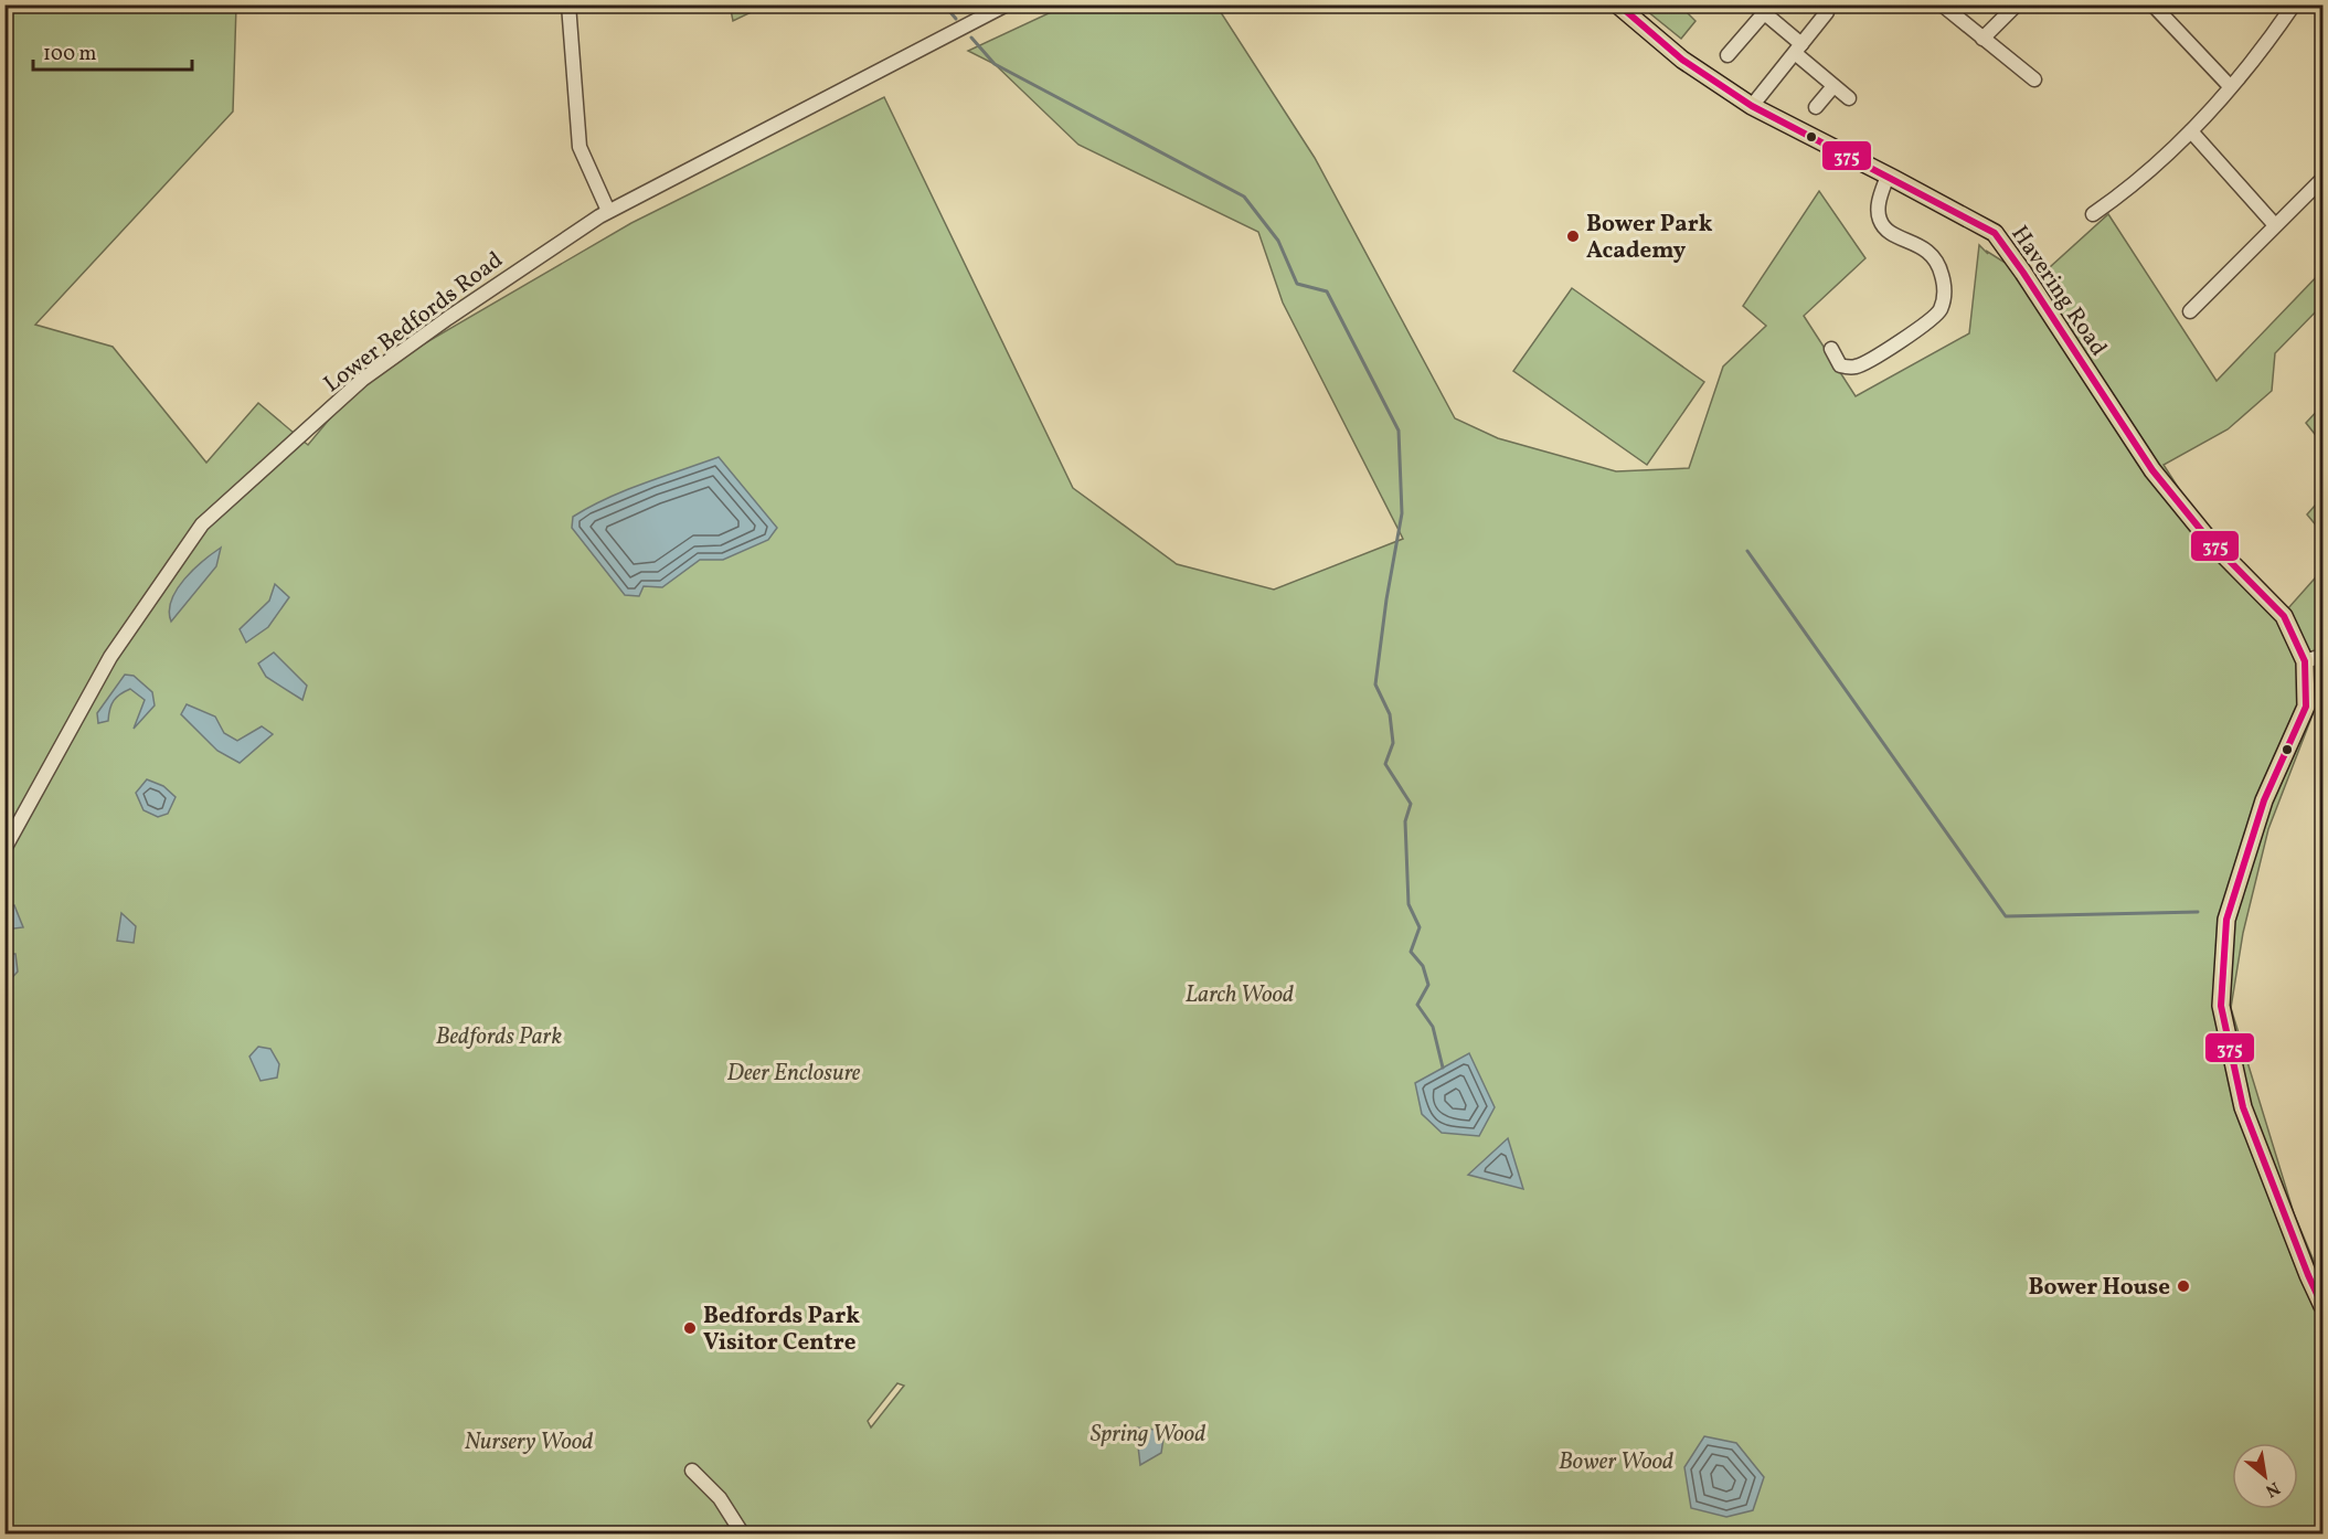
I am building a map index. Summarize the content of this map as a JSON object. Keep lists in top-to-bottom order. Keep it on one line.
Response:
{"streets":{"main road":["Havering Road"],"street":["Lower Bedfords Road"]},"parks":["Larch Wood","Bedfords Park","Deer Enclosure","Spring Wood","Nursery Wood","Bower Wood"],"places":["Bower Park Academy","Bower House","Bedfords Park Visitor Centre"],"lines":["transit line 375"],"scale_bar":"100 m","north":"bottom right"}
